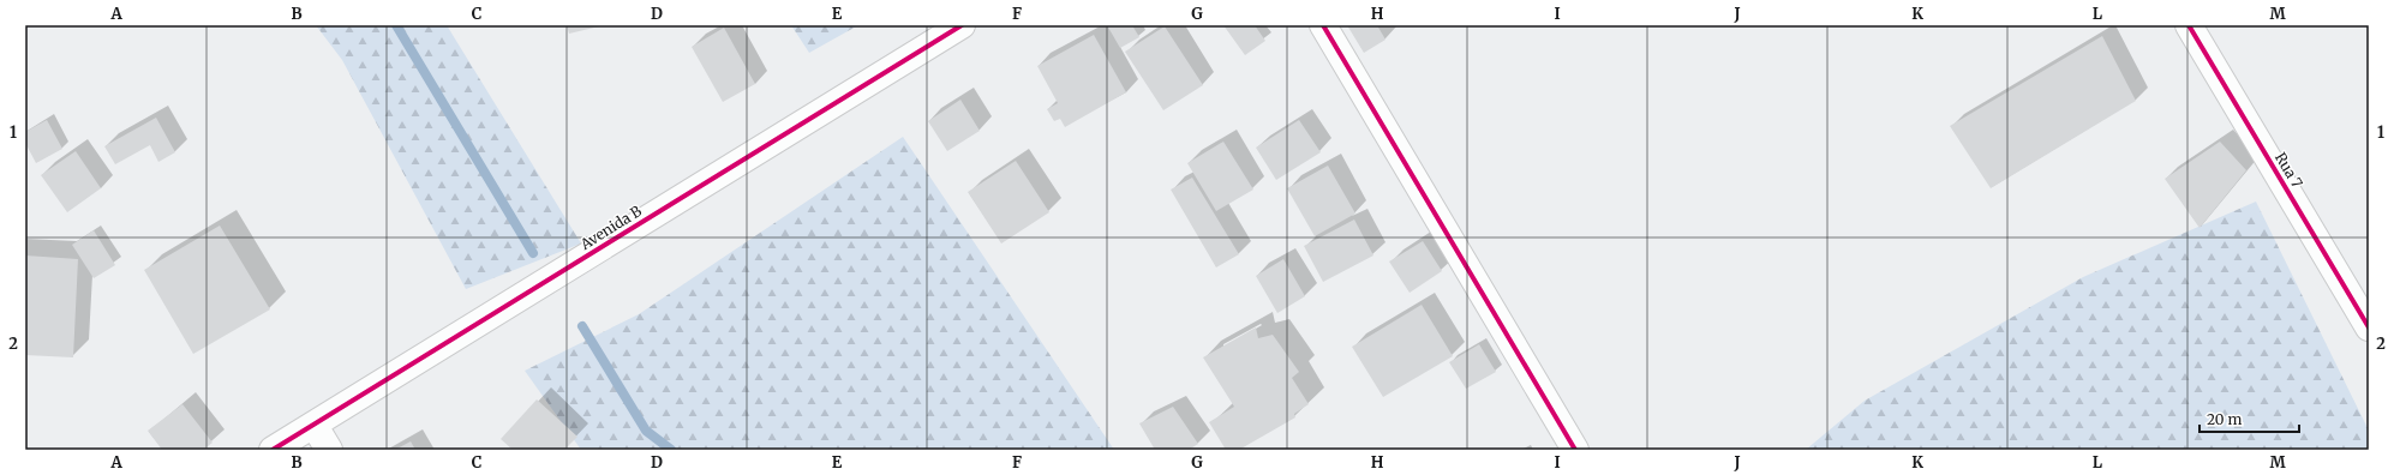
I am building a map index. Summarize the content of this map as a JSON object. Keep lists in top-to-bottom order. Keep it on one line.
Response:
{"streets":{"street":["Rua 7","Avenida B"]},"scale_bar":"20 m","grid":{"columns":["A","B","C","D","E","F","G","H","I","J","K","L","M"],"rows":["1","2"]}}
